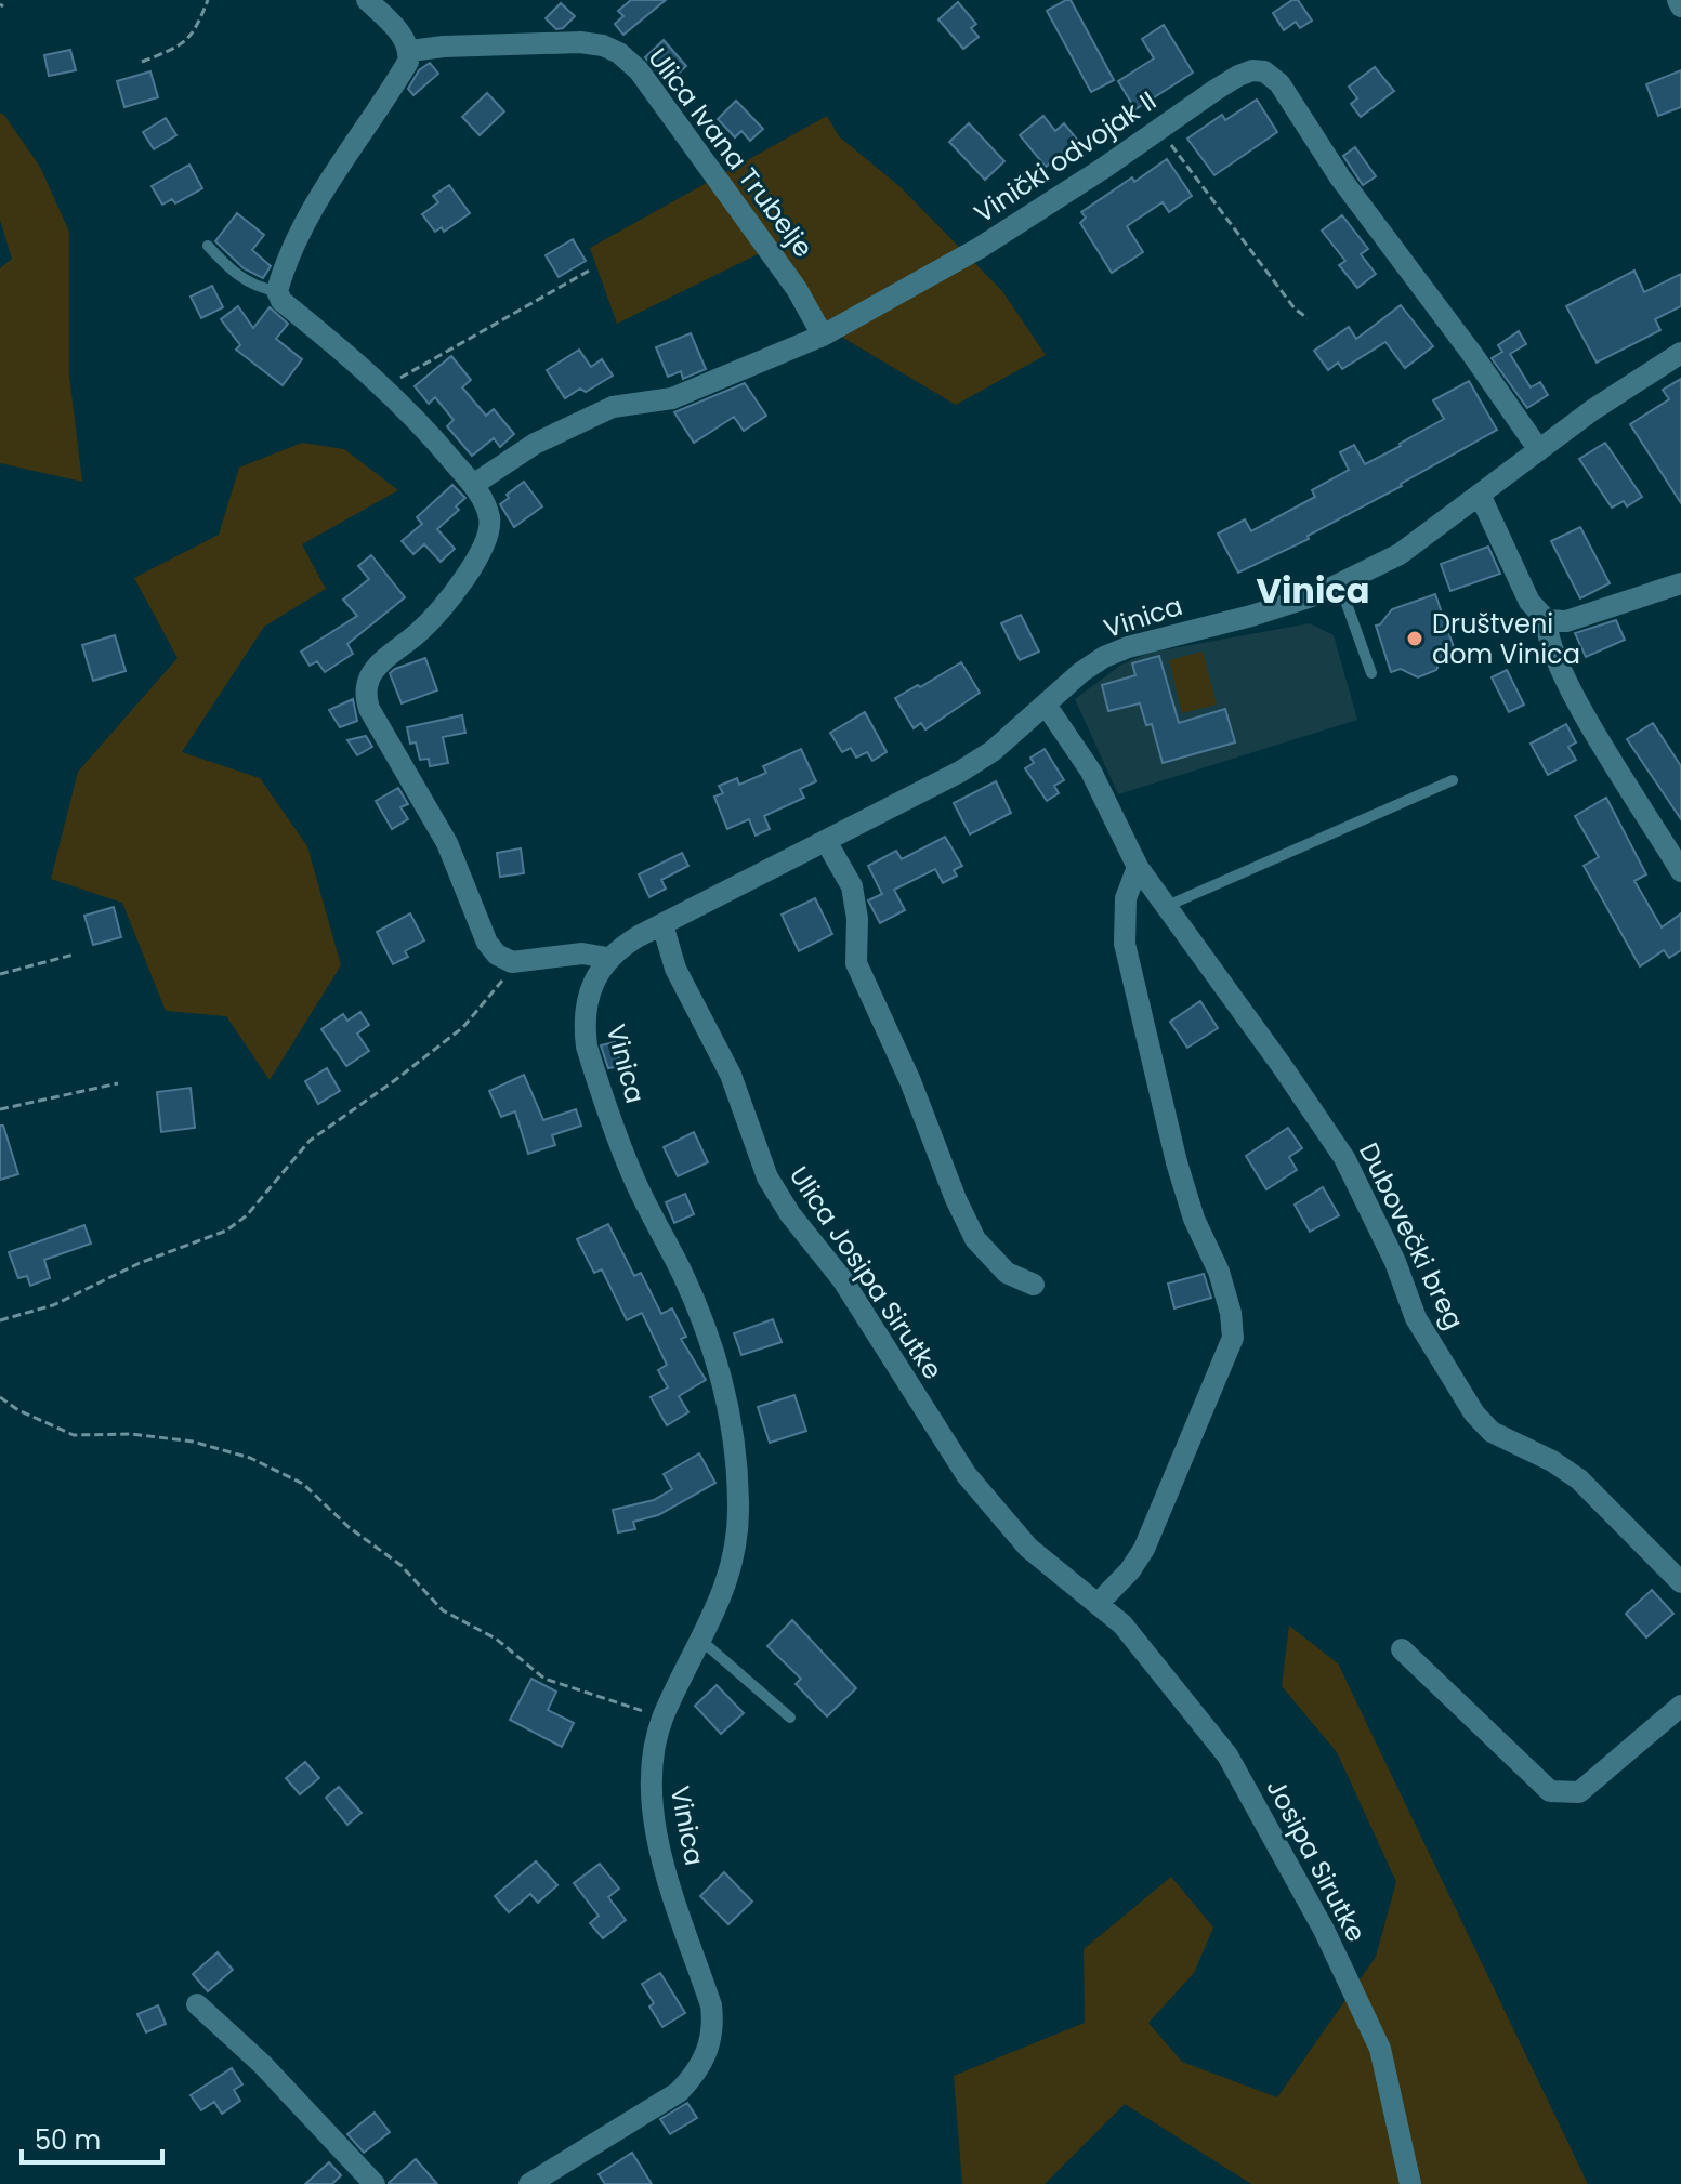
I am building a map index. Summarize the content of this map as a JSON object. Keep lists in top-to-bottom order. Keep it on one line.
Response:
{"streets":{"street":["Ulica Ivana Trubelje","Vinički odvojak II","Vinica","Dubovečki breg","Ulica Josipa Sirutke","Josipa Sirutke"]},"crossings":[["Ulica Ivana Trubelje","Vinički odvojak II"],["Vinički odvojak II","Vinica"],["Vinica","Dubovečki breg"],["Vinica","Ulica Josipa Sirutke"],["Ulica Josipa Sirutke","Josipa Sirutke"]],"districts":["Vinica"],"places":["Društveni dom Vinica"],"scale_bar":"50 m"}
